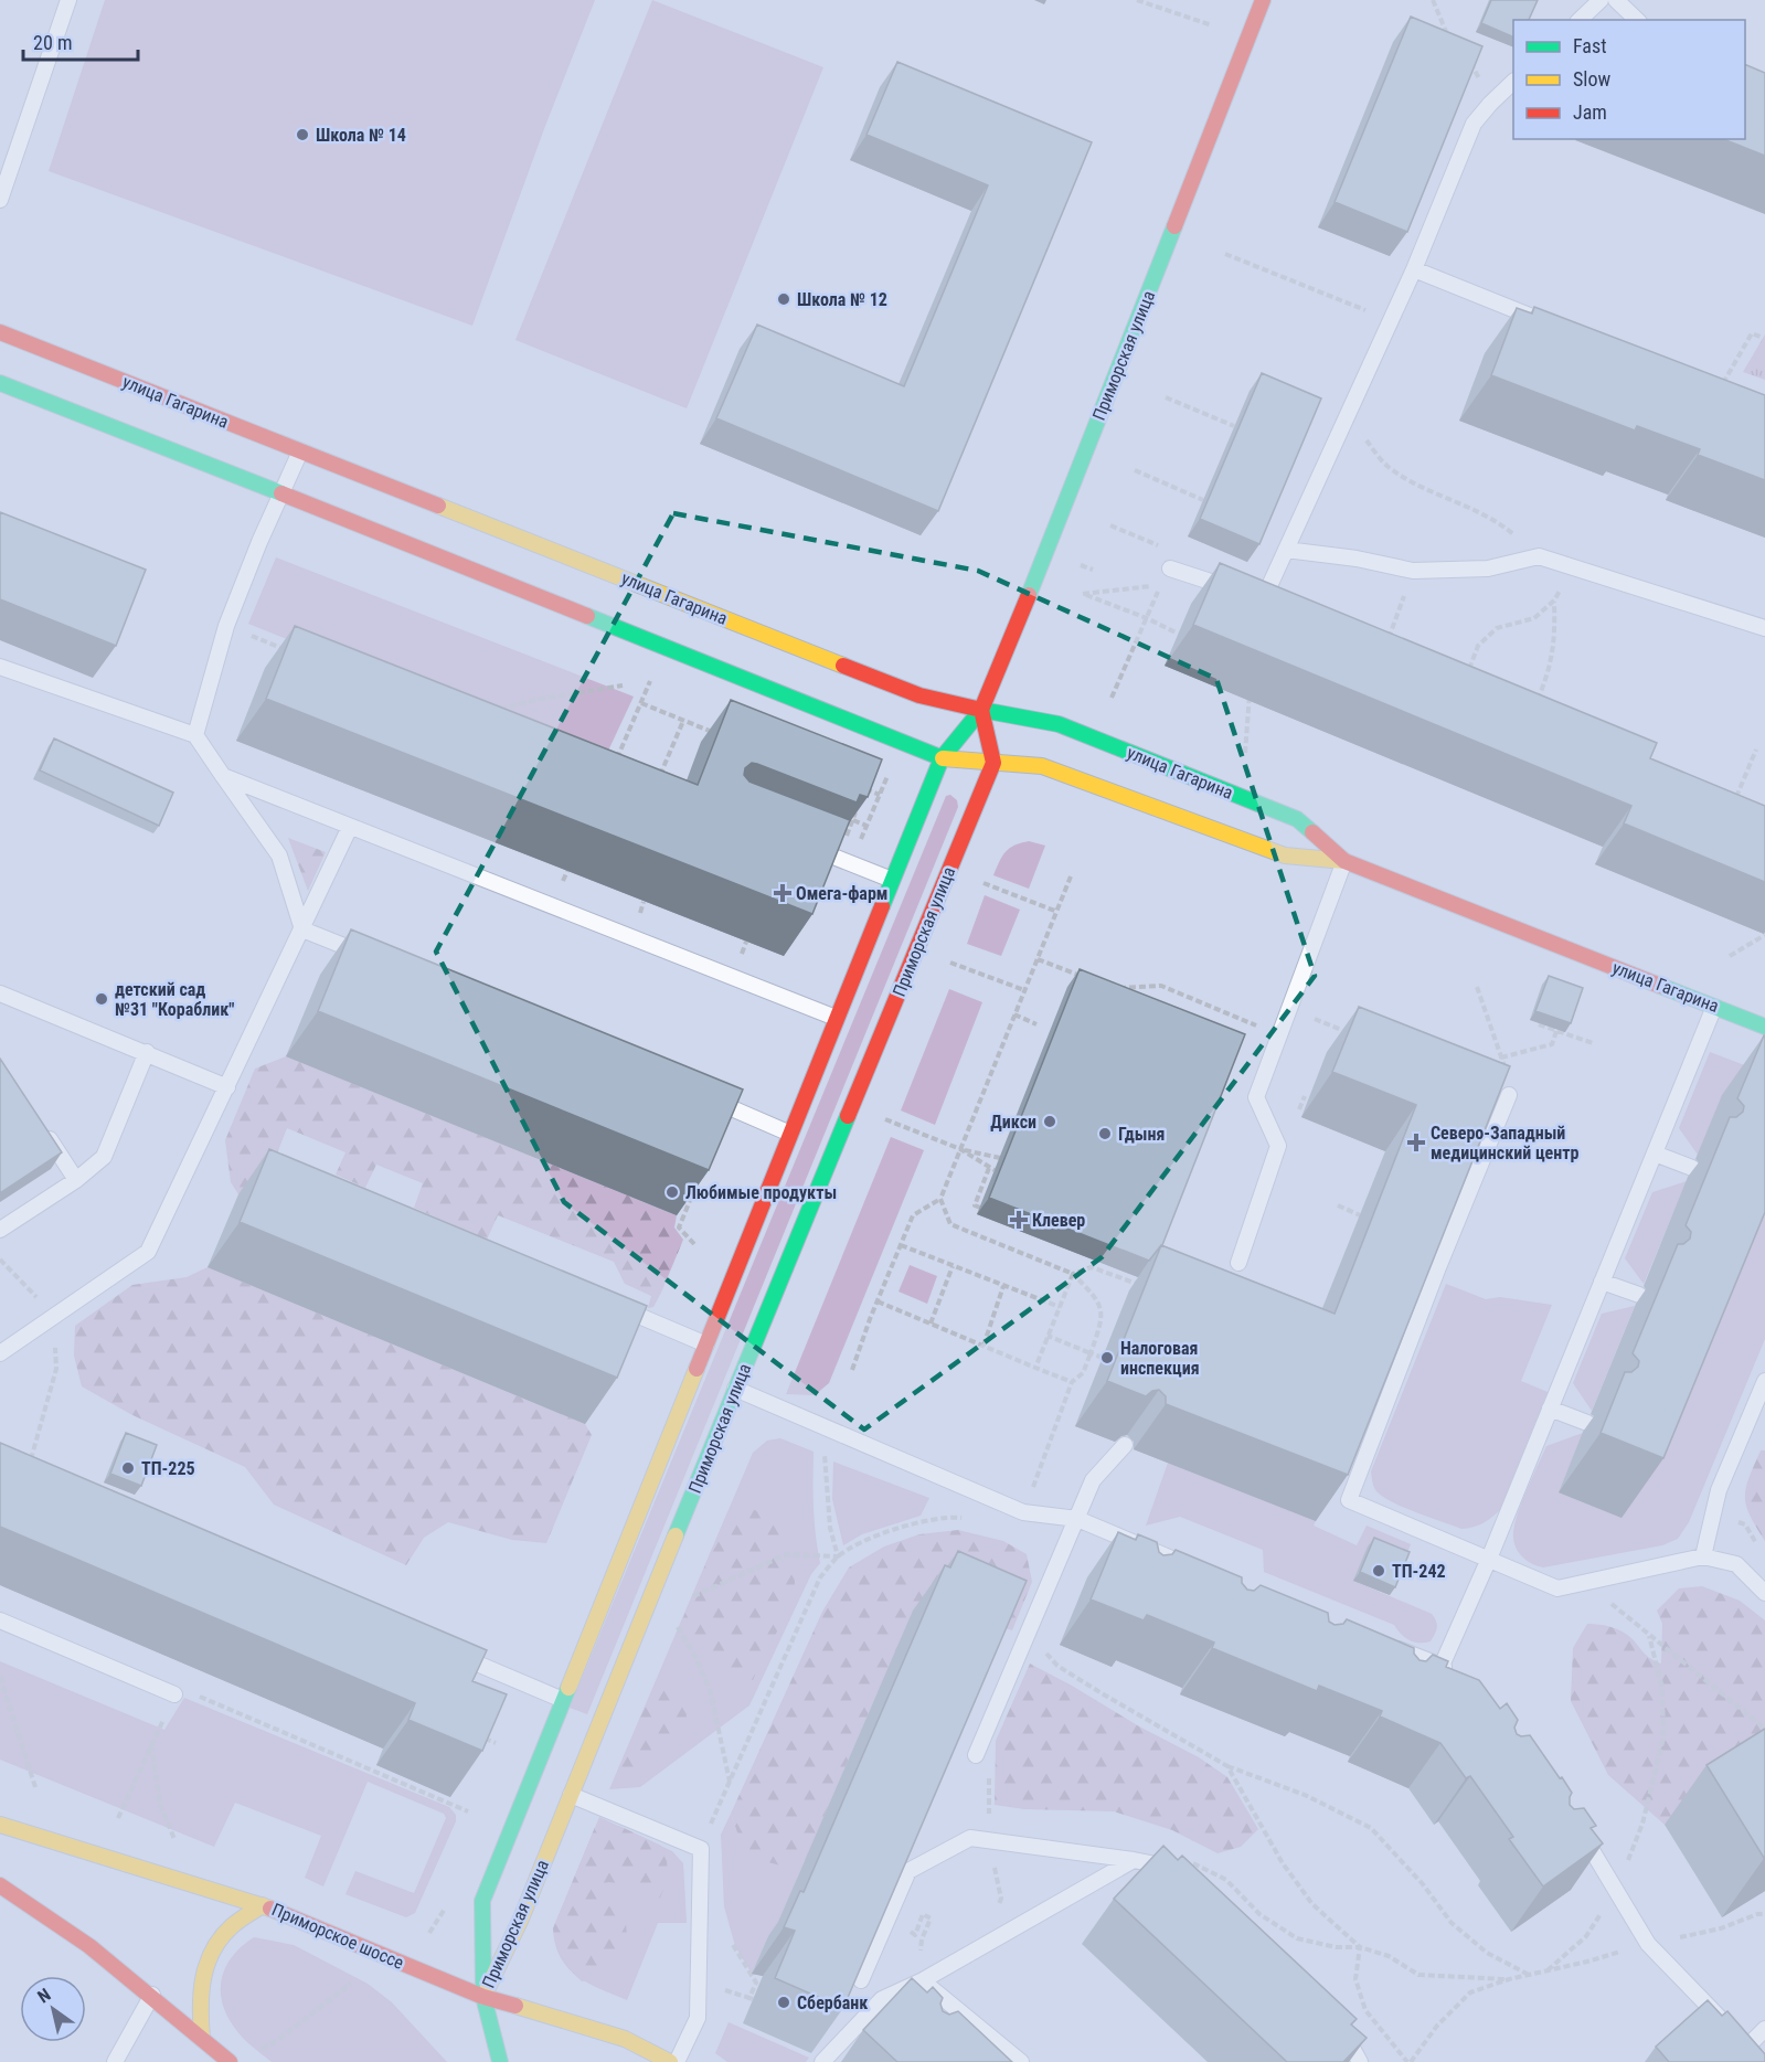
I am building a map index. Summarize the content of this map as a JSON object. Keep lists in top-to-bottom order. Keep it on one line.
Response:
{"streets":{"main road":["Приморская улица","улица Гагарина","Приморское шоссе"]},"crossings":[["Приморская улица","улица Гагарина"],["Приморская улица","Приморское шоссе"]],"places":{"other":["Школа № 14","Школа № 12","детский сад №31 \"Кораблик\"","Дикси","Гдыня","Любимые продукты","Налоговая инспекция","ТП-225","ТП-242","Сбербанк"],"health":["Омега-фарм","Северо-Западный медицинский центр","Клевер"]},"legend":["Fast","Slow","Jam"],"scale_bar":"20 m","north":"top left"}
